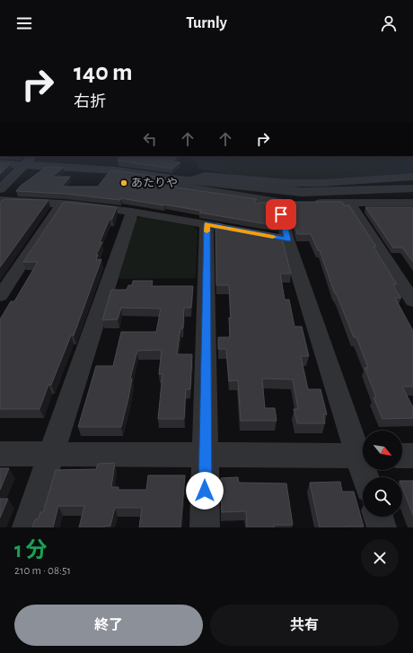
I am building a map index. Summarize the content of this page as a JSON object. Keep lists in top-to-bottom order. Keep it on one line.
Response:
{"places":["あたりや"],"north":"bottom right","page":{"header":"Turnly","turn":["140 m","右折"],"heading":["1 分","210 m · 08:51"],"buttons":["終了","共有"]}}
